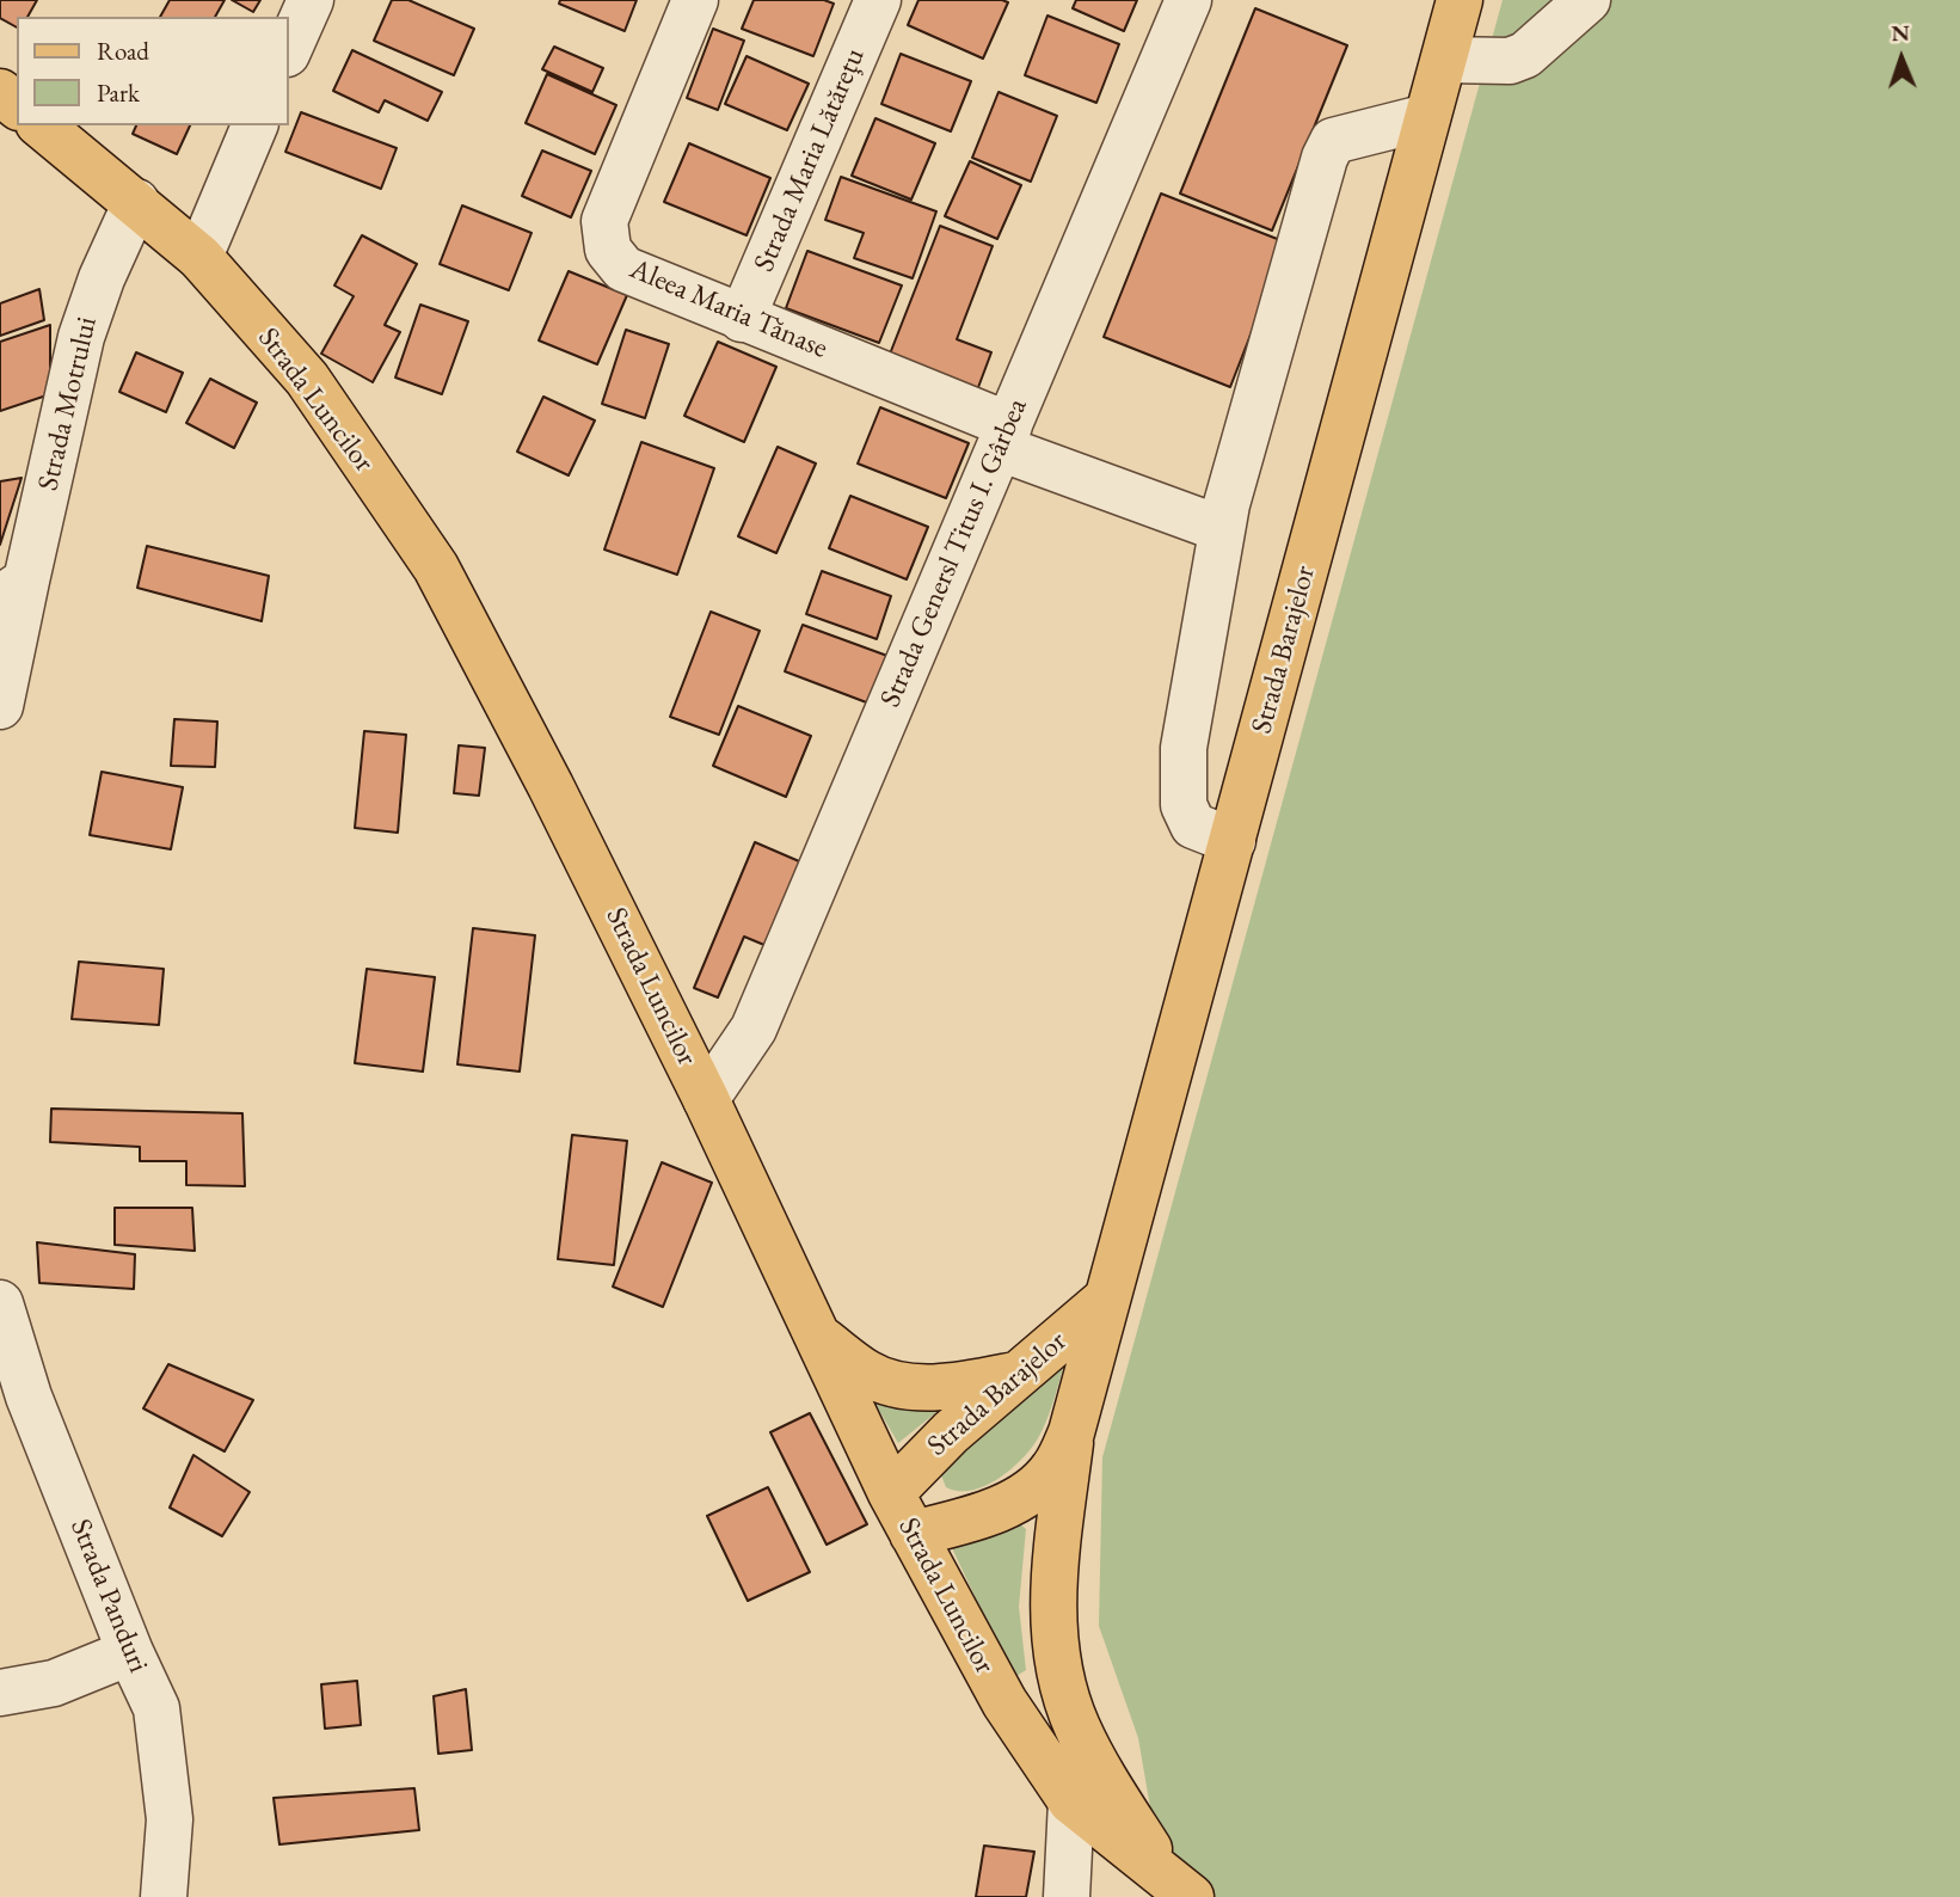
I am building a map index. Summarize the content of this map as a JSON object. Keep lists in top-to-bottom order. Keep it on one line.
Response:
{"streets":{"main road":["Strada Luncilor","Strada Barajelor"],"street":["Strada Maria Lătăreţu","Aleea Maria Tănase","Strada Motrului","Strada Genersl Titus I. Gârbea","Strada Panduri"]},"crossings":[["Strada Maria Lătăreţu","Aleea Maria Tănase"],["Aleea Maria Tănase","Strada Genersl Titus I. Gârbea"],["Strada Luncilor","Strada Motrului"],["Strada Luncilor","Strada Genersl Titus I. Gârbea"],["Strada Luncilor","Strada Barajelor"]],"legend":["Road","Park"],"north":"top"}
